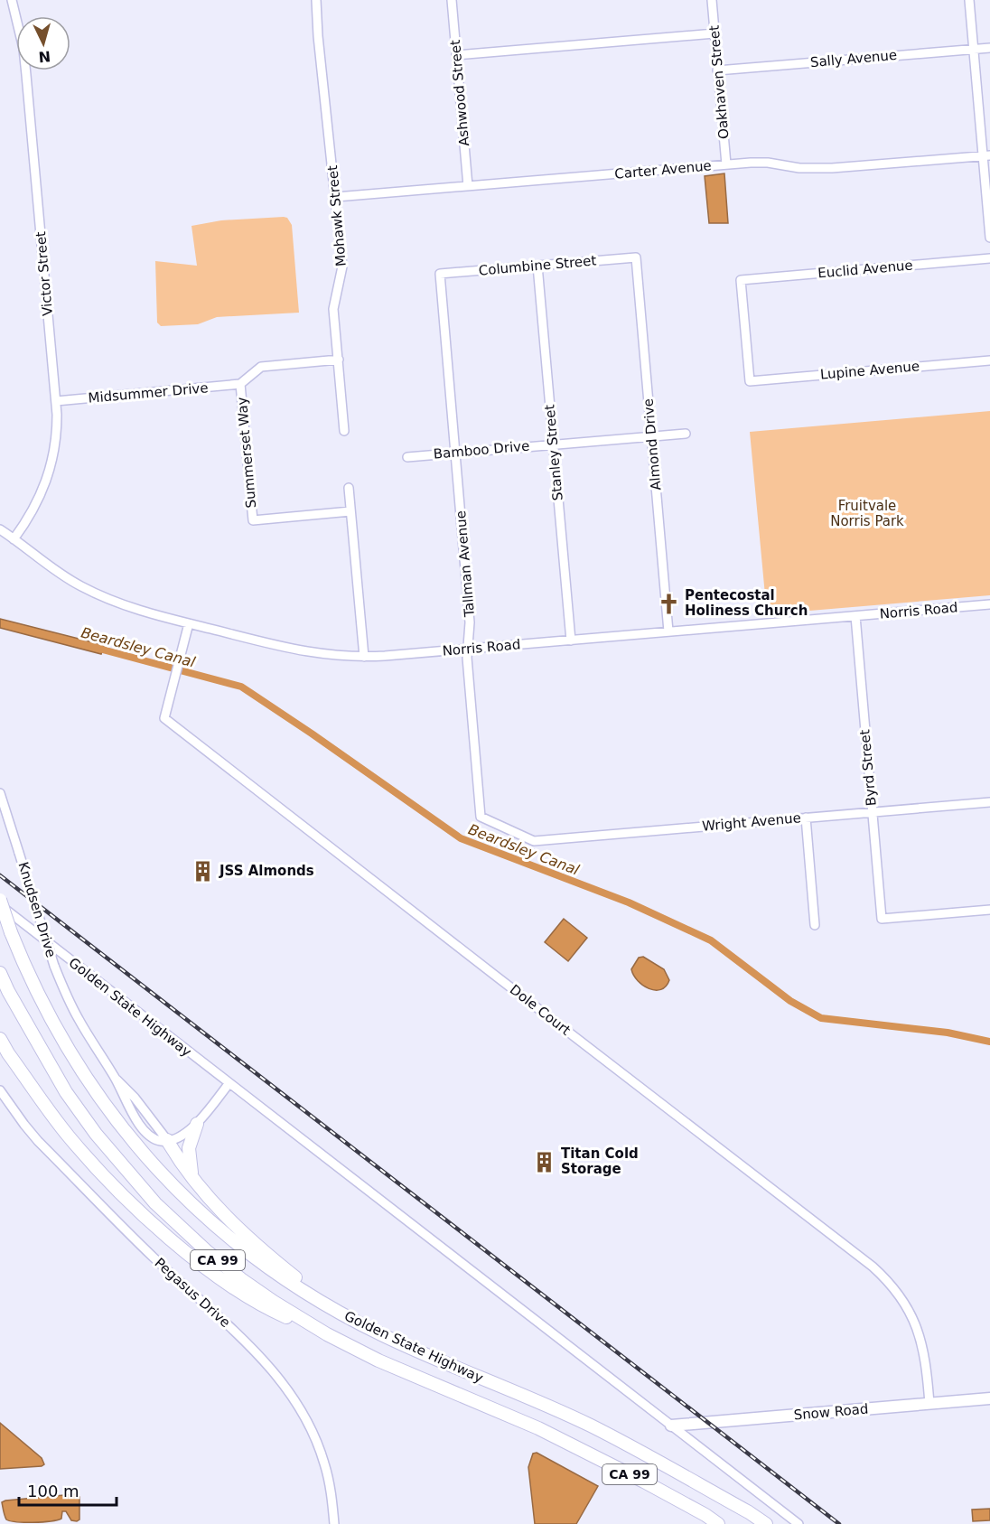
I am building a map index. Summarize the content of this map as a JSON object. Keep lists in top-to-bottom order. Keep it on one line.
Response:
{"streets":{"highway":["Golden State Highway","CA 99"],"main road":["Snow Road"],"street":["Sally Avenue","Oakhaven Street","Ashwood Street","Carter Avenue","Mohawk Street","Columbine Street","Euclid Avenue","Victor Street","Lupine Avenue","Midsummer Drive","Almond Drive","Bamboo Drive","Summerset Way","Stanley Street","Tallman Avenue","Norris Road","Byrd Street","Wright Avenue","Knudsen Drive","Dole Court","Pegasus Drive"]},"crossings":[["Sally Avenue","Oakhaven Street"],["Oakhaven Street","Carter Avenue"],["Ashwood Street","Carter Avenue"],["Carter Avenue","Mohawk Street"],["Columbine Street","Almond Drive"],["Columbine Street","Stanley Street"],["Columbine Street","Tallman Avenue"],["Euclid Avenue","Lupine Avenue"],["Victor Street","Midsummer Drive"],["Victor Street","Norris Road"],["Midsummer Drive","Summerset Way"],["Almond Drive","Bamboo Drive"],["Almond Drive","Norris Road"],["Bamboo Drive","Stanley Street"],["Bamboo Drive","Tallman Avenue"],["Stanley Street","Norris Road"],["Tallman Avenue","Norris Road"],["Tallman Avenue","Wright Avenue"],["Norris Road","Byrd Street"],["Norris Road","Dole Court"],["Byrd Street","Wright Avenue"],["Golden State Highway","Snow Road"],["Dole Court","Snow Road"]],"water":["Beardsley Canal"],"parks":["Fruitvale Norris Park"],"places":{"church":["Pentecostal Holiness Church"],"building":["JSS Almonds","Titan Cold Storage"]},"scale_bar":"100 m","north":"bottom"}
